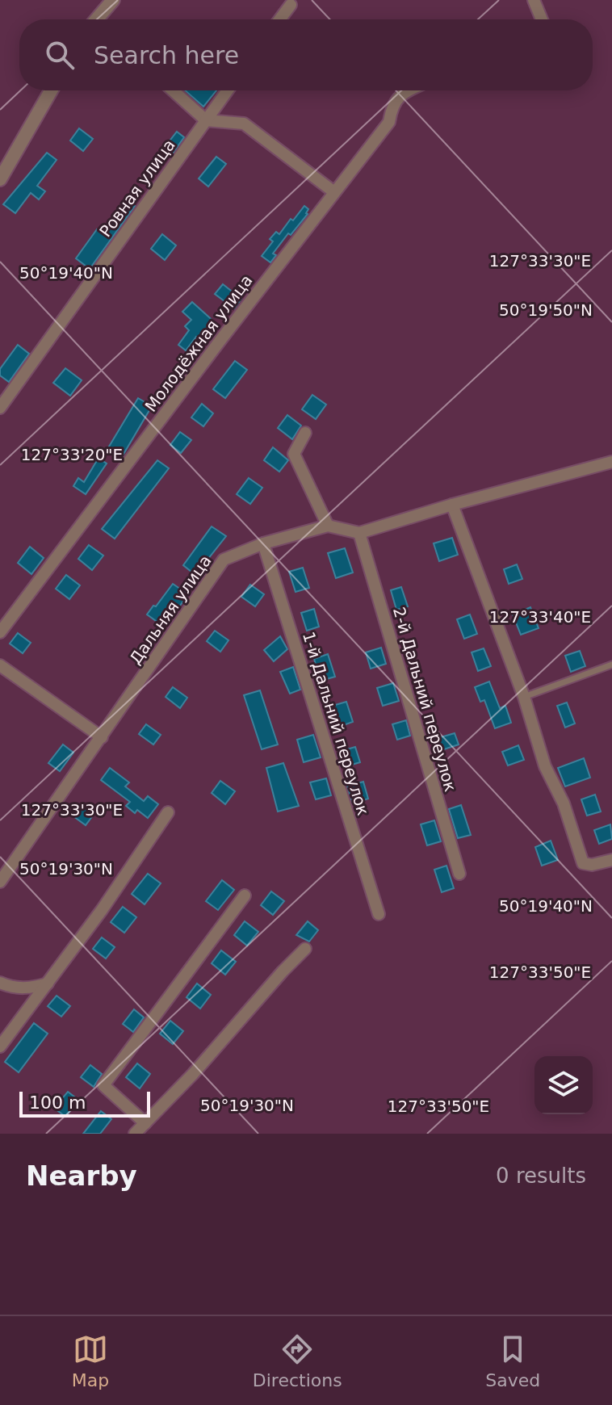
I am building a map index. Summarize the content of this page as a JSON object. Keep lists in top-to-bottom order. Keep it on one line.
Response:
{"streets":{"street":["Ровная улица","Молодёжная улица","Дальняя улица","2-й Дальний переулок","1-й Дальний переулок"]},"crossings":[["Дальняя улица","2-й Дальний переулок"],["Дальняя улица","1-й Дальний переулок"]],"scale_bar":"100 m","page":{"search":"Search here","scale":"100 m","heading":["Nearby","0 results"],"nav":["Map","Directions","Saved"]},"coordinates":["127°33'30\"E","50°19'40\"N","50°19'50\"N","127°33'20\"E","127°33'40\"E","50°19'30\"N","127°33'50\"E"]}
